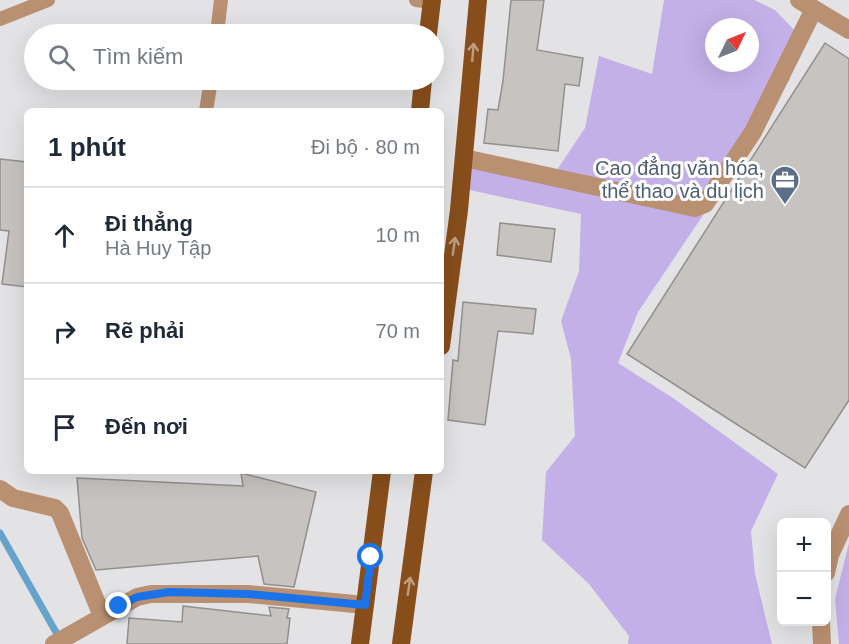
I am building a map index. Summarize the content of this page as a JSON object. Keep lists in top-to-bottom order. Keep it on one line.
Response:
{"places":{"office":["Cao đẳng văn hóa, thể thao và du lịch"]},"north":"top right","page":{"search":"Tìm kiếm","heading":["1 phút","Đi bộ · 80 m"],"list":[["Đi thẳng","Hà Huy Tập","10 m"],["Rẽ phải","70 m"],"Đến nơi"],"map_buttons":["+","−"]}}
